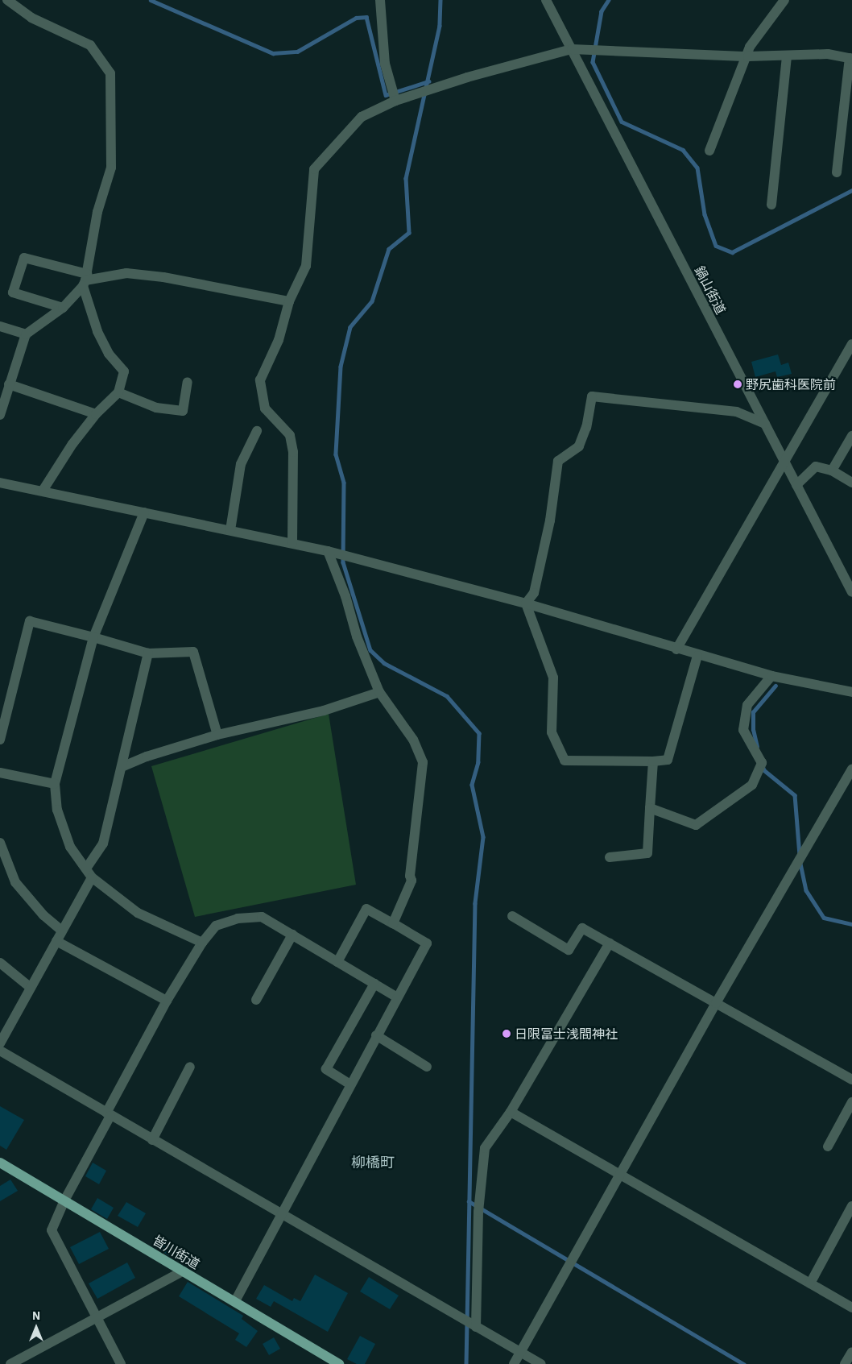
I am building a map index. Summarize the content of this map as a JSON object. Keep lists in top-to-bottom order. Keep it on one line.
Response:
{"streets":{"main road":["皆川街道"],"street":["鍋山街道"]},"districts":["柳橋町"],"places":["野尻歯科医院前","日限冨士浅間神社"],"north":"top"}
